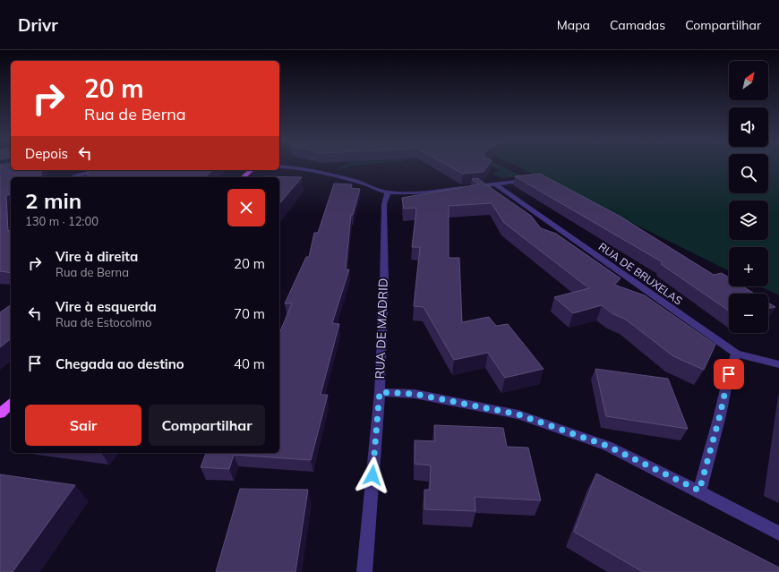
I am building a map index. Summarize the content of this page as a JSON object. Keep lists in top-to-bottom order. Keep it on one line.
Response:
{"streets":{"street":["RUA DE BRUXELAS","RUA DE MADRID"]},"north":"top right","page":{"header":"Drivr","nav":["Mapa","Camadas","Compartilhar"],"map_buttons":["+","−"],"turn":["20 m","Rua de Berna"],"then":"Depois","heading":["2 min","130 m · 12:00"],"list":[{"name":"Vire à direita","note":"Rua de Berna","value":"20 m"},{"name":"Vire à esquerda","note":"Rua de Estocolmo","value":"70 m"},{"name":"Chegada ao destino","value":"40 m"}],"buttons":["Sair","Compartilhar"]}}
